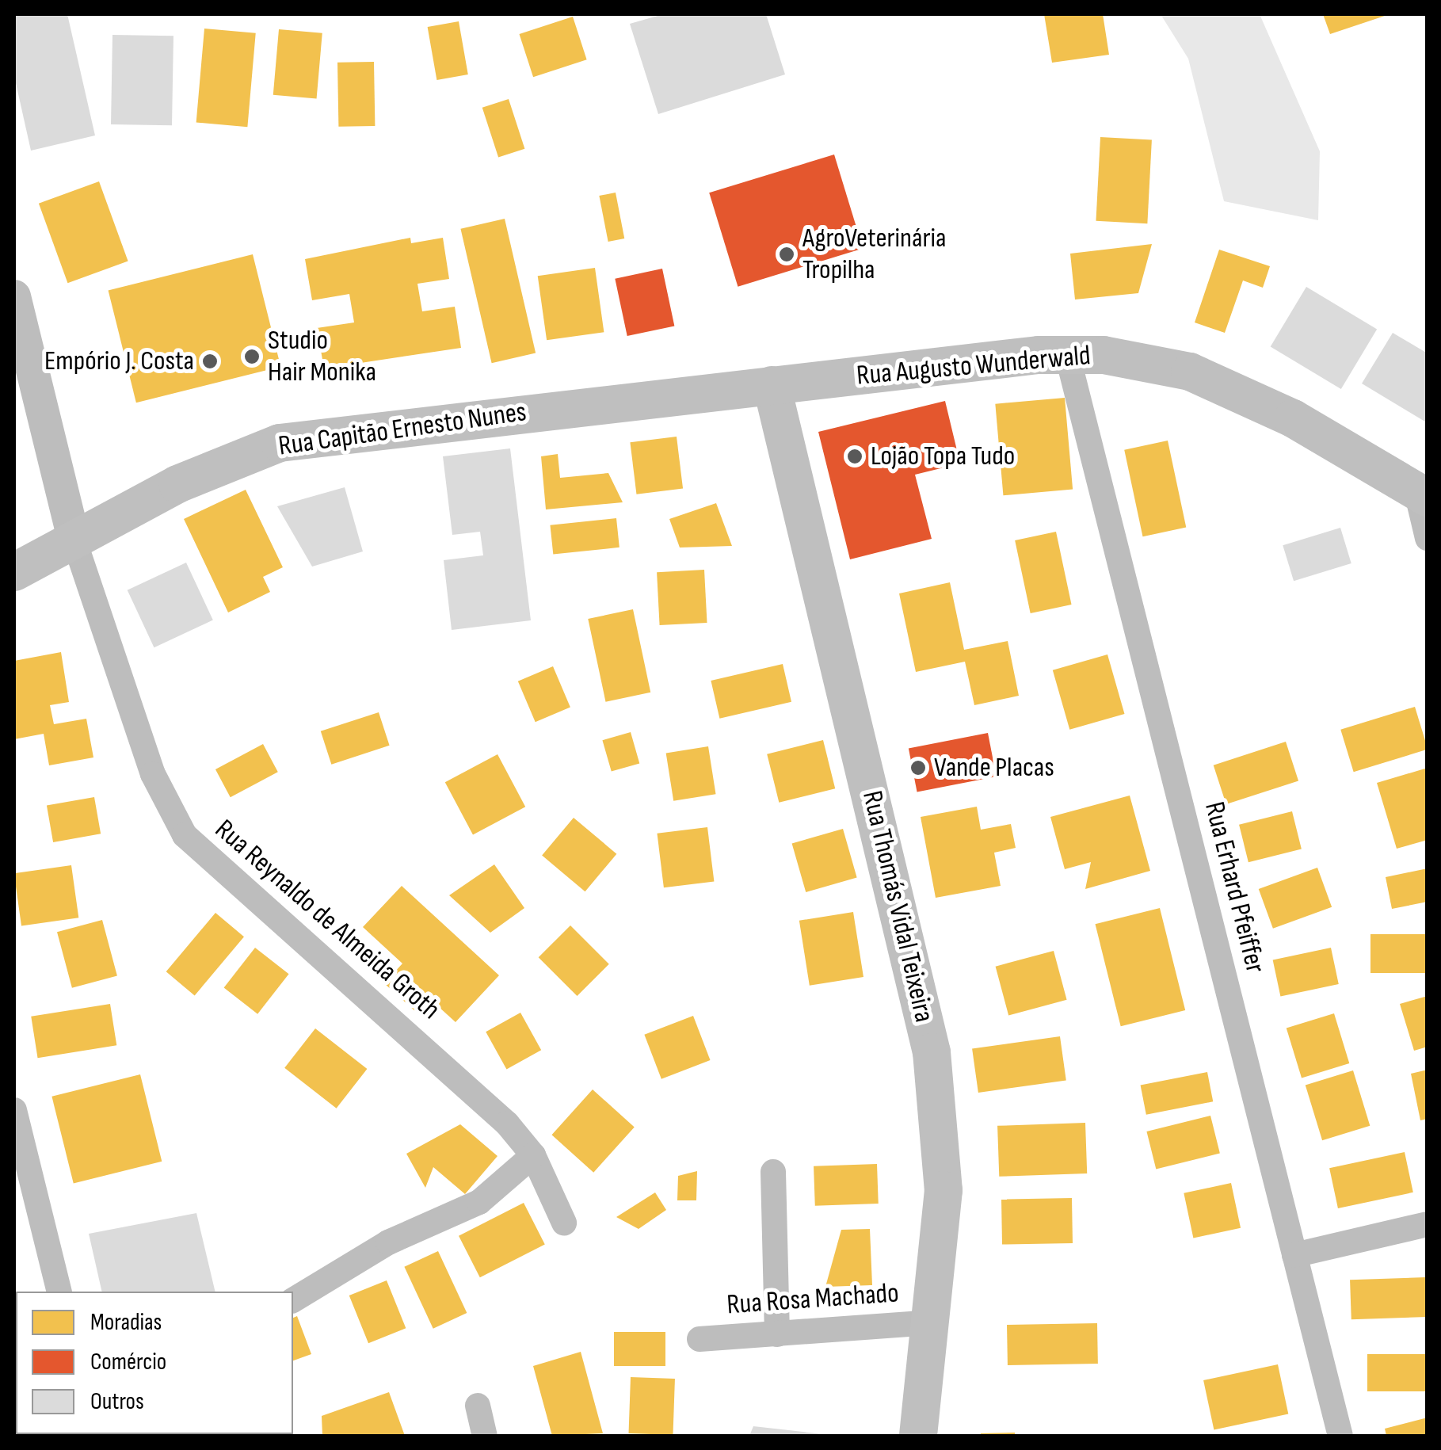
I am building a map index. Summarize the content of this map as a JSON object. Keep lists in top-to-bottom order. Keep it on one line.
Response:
{"streets":{"main road":["Rua Augusto Wunderwald","Rua Capitão Ernesto Nunes","Rua Thomás Vidal Teixeira"],"street":["Rua Erhard Pfeiffer","Rua Reynaldo de Almeida Groth","Rua Rosa Machado"]},"crossings":[["Rua Augusto Wunderwald","Rua Capitão Ernesto Nunes"],["Rua Augusto Wunderwald","Rua Erhard Pfeiffer"],["Rua Augusto Wunderwald","Rua Thomás Vidal Teixeira"],["Rua Capitão Ernesto Nunes","Rua Thomás Vidal Teixeira"],["Rua Capitão Ernesto Nunes","Rua Reynaldo de Almeida Groth"],["Rua Thomás Vidal Teixeira","Rua Rosa Machado"]],"places":["AgroVeterinária Tropilha","Studio Hair Monika","Empório J. Costa","Lojão Topa Tudo","Vande Placas"],"legend":["Moradias","Comércio","Outros"]}
